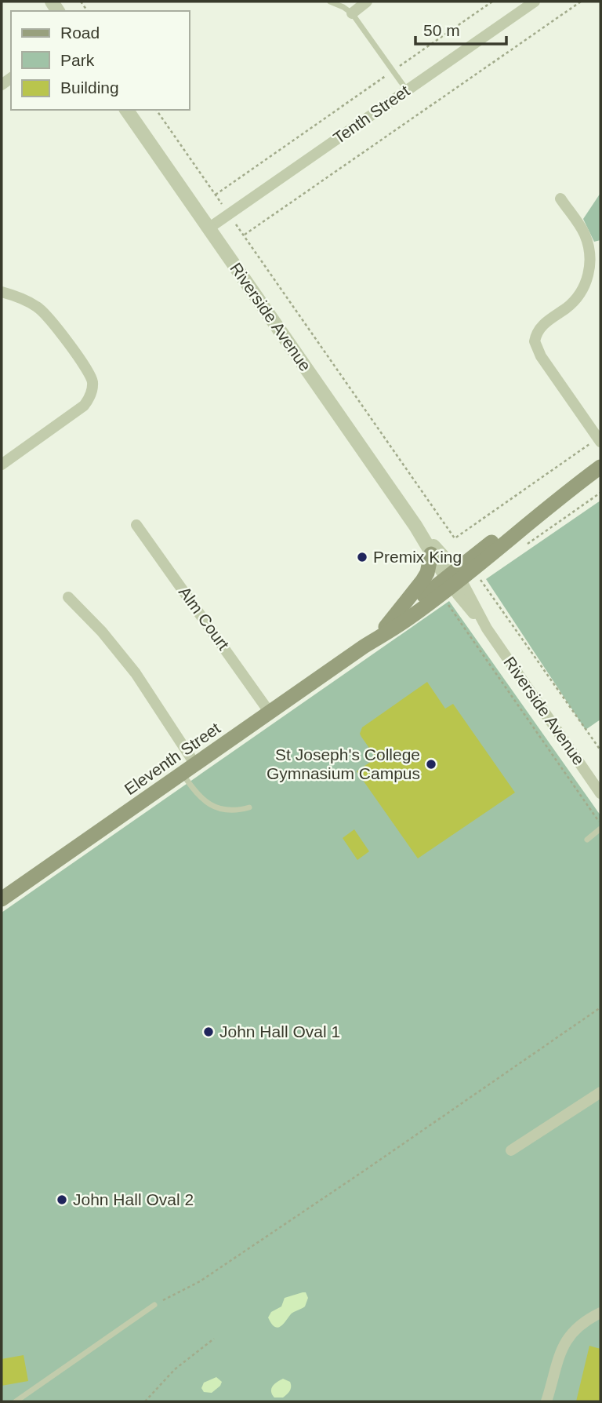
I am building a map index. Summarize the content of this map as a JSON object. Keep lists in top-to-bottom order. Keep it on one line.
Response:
{"streets":{"main road":["Eleventh Street"],"street":["Tenth Street","Riverside Avenue","Alm Court"]},"crossings":[["Tenth Street","Riverside Avenue"],["Riverside Avenue","Eleventh Street"],["Alm Court","Eleventh Street"]],"places":["Premix King","St Joseph's College Gymnasium Campus","John Hall Oval 1","John Hall Oval 2"],"legend":["Road","Park","Building"],"scale_bar":"50 m"}
